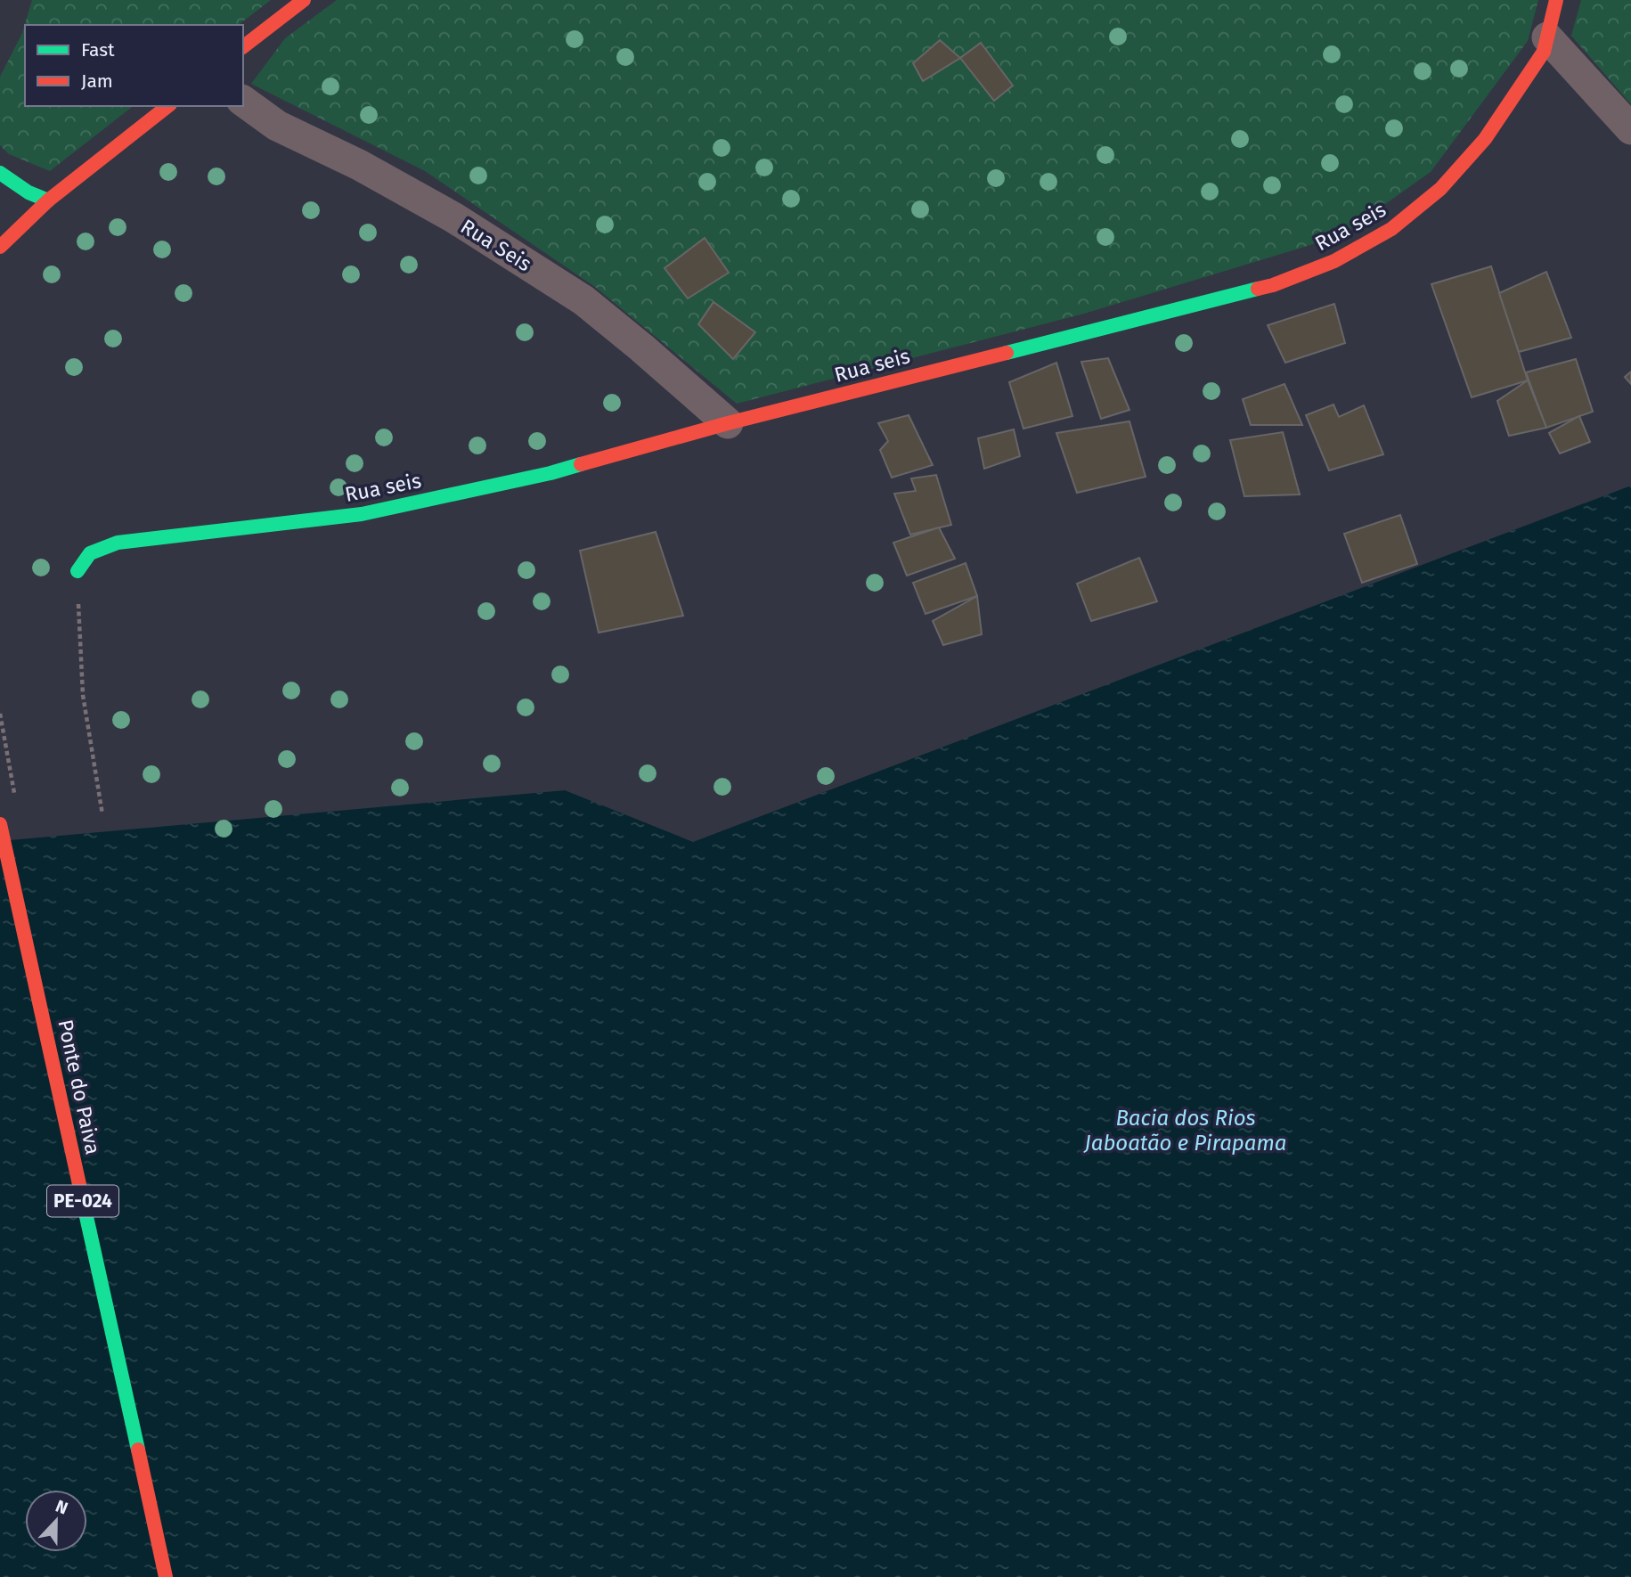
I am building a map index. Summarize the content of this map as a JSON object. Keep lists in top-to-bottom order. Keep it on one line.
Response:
{"streets":{"street":["Rua seis","Rua Seis","Ponte do Paiva","PE-024"]},"crossings":[["Rua seis","Rua Seis"]],"water":["Bacia dos Rios Jaboatão e Pirapama"],"legend":["Fast","Jam"],"north":"top"}
